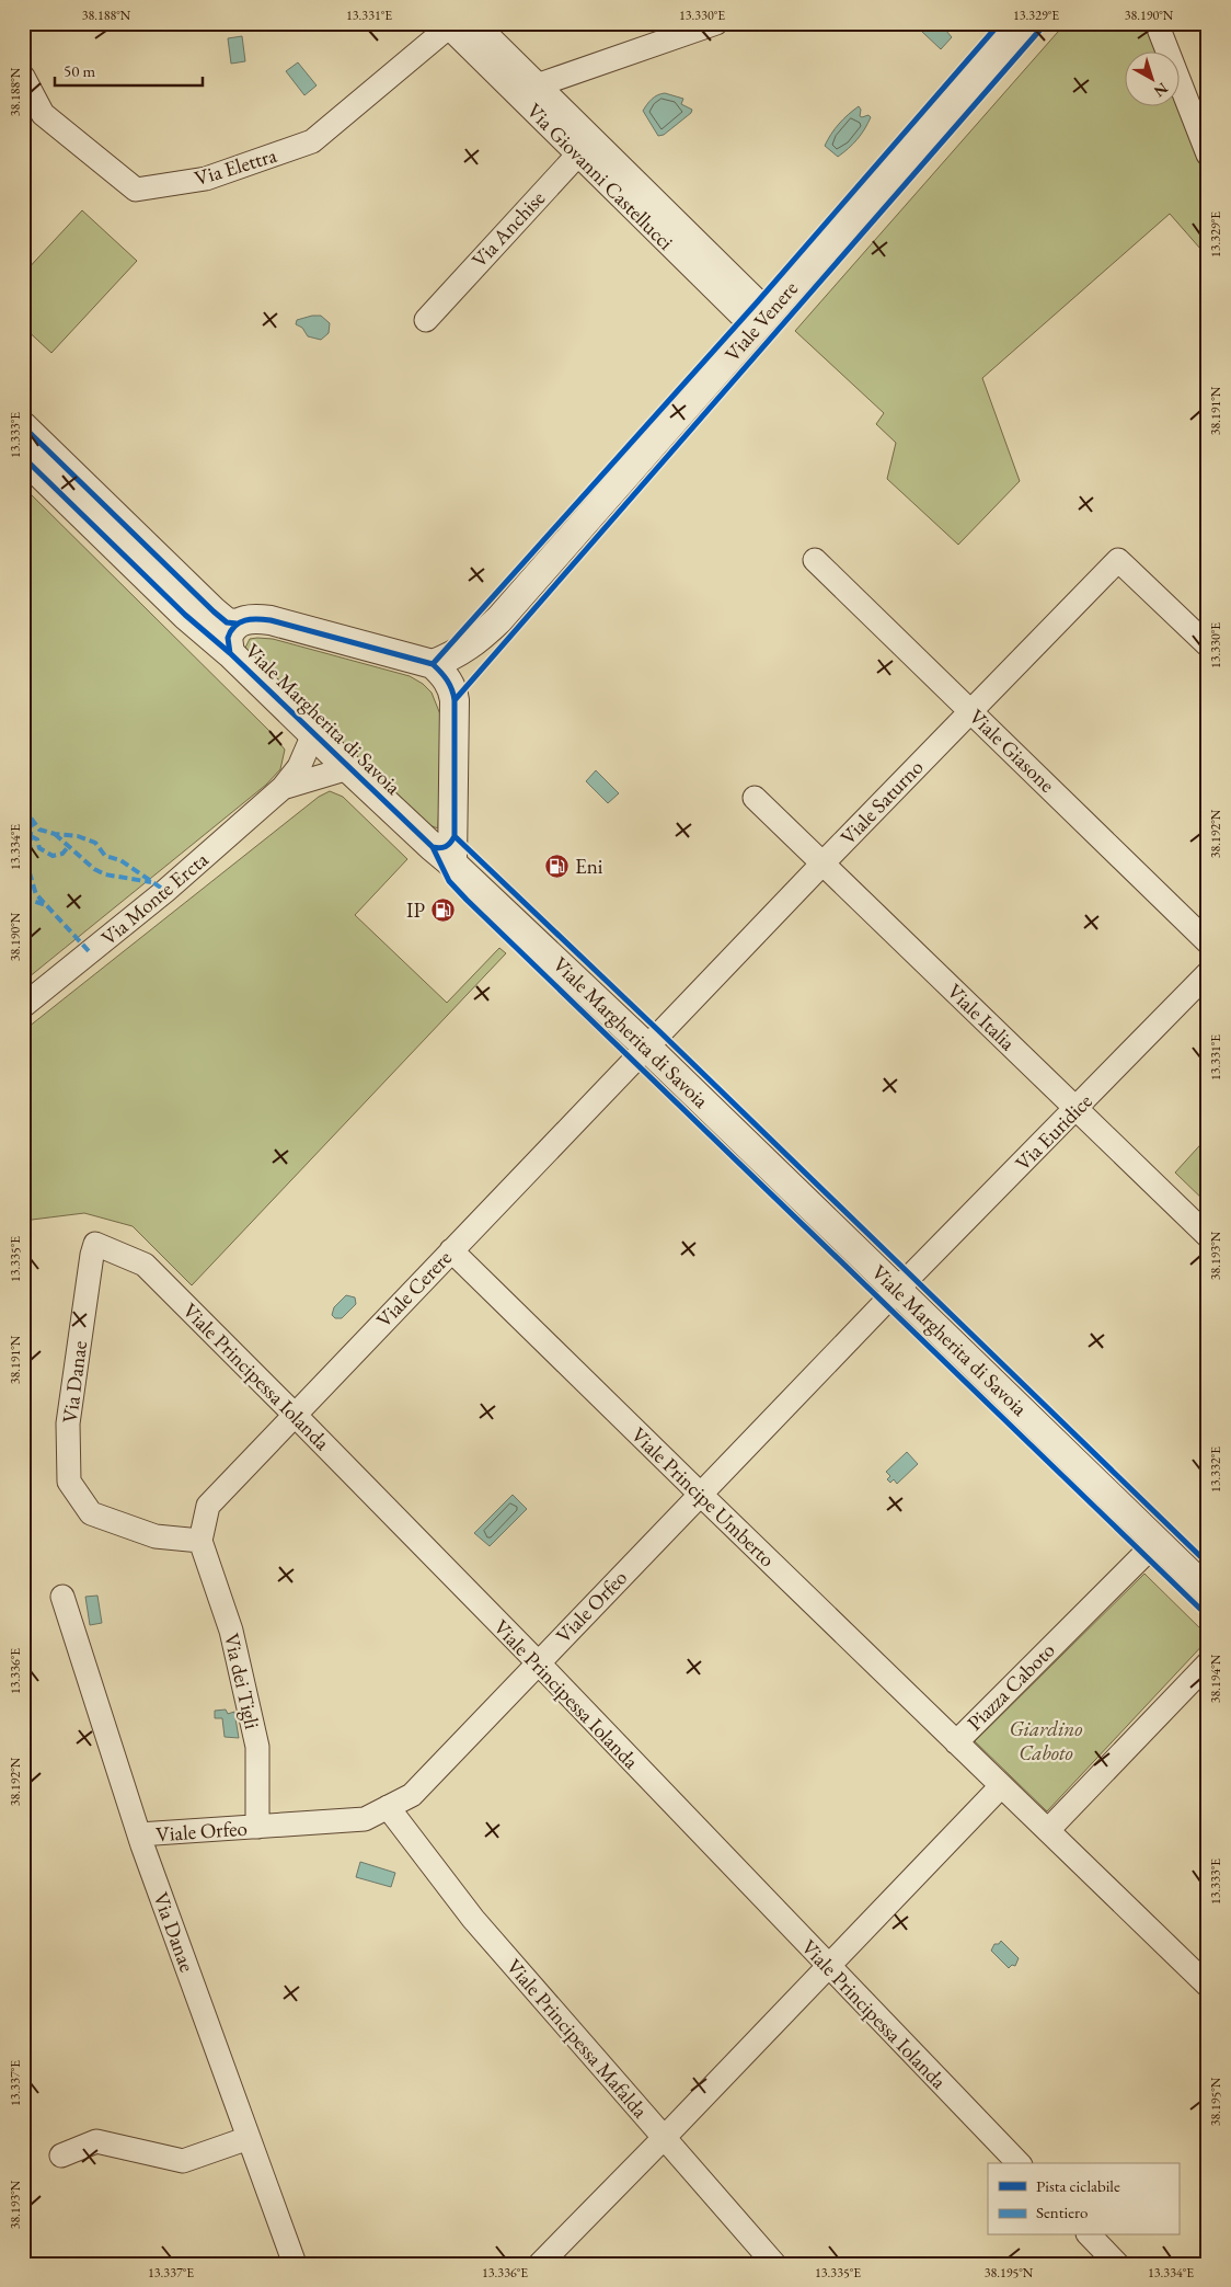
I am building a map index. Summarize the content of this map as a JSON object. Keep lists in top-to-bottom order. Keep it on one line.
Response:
{"streets":{"street":["Via Elettra","Via Giovanni Castellucci","Via Anchise","Viale Venere","Viale Margherita di Savoia","Viale Giasone","Viale Saturno","Via Monte Ercta","Viale Italia","Via Euridice","Viale Cerere","Viale Principessa Iolanda","Via Danae","Viale Principe Umberto","Viale Orfeo","Via dei Tigli","Piazza Caboto","Viale Principessa Mafalda"]},"crossings":[["Via Elettra","Via Giovanni Castellucci"],["Via Giovanni Castellucci","Via Anchise"],["Via Giovanni Castellucci","Viale Venere"],["Viale Margherita di Savoia","Viale Saturno"],["Viale Margherita di Savoia","Via Euridice"],["Viale Margherita di Savoia","Viale Cerere"],["Viale Margherita di Savoia","Viale Orfeo"],["Viale Margherita di Savoia","Piazza Caboto"],["Viale Giasone","Viale Saturno"],["Viale Saturno","Viale Italia"],["Viale Saturno","Viale Cerere"],["Viale Italia","Via Euridice"],["Via Euridice","Viale Orfeo"],["Viale Cerere","Viale Principessa Iolanda"],["Viale Cerere","Via Danae"],["Viale Cerere","Viale Principe Umberto"],["Viale Cerere","Via dei Tigli"],["Viale Principessa Iolanda","Via Danae"],["Viale Principessa Iolanda","Viale Orfeo"],["Via Danae","Viale Orfeo"],["Via Danae","Via dei Tigli"],["Viale Principe Umberto","Viale Orfeo"],["Viale Principe Umberto","Piazza Caboto"],["Viale Orfeo","Via dei Tigli"],["Viale Orfeo","Viale Principessa Mafalda"]],"parks":["Giardino Caboto"],"places":{"fuel station":["Eni","IP"]},"legend":["Pista ciclabile","Sentiero"],"scale_bar":"50 m","north":"bottom right","coordinates":["38.188°N","13.331°E","13.330°E","13.329°E","38.190°N","38.191°N","13.333°E","38.192°N","13.334°E","38.193°N","13.335°E","13.332°E","13.336°E","38.194°N","13.337°E","38.195°N"]}
